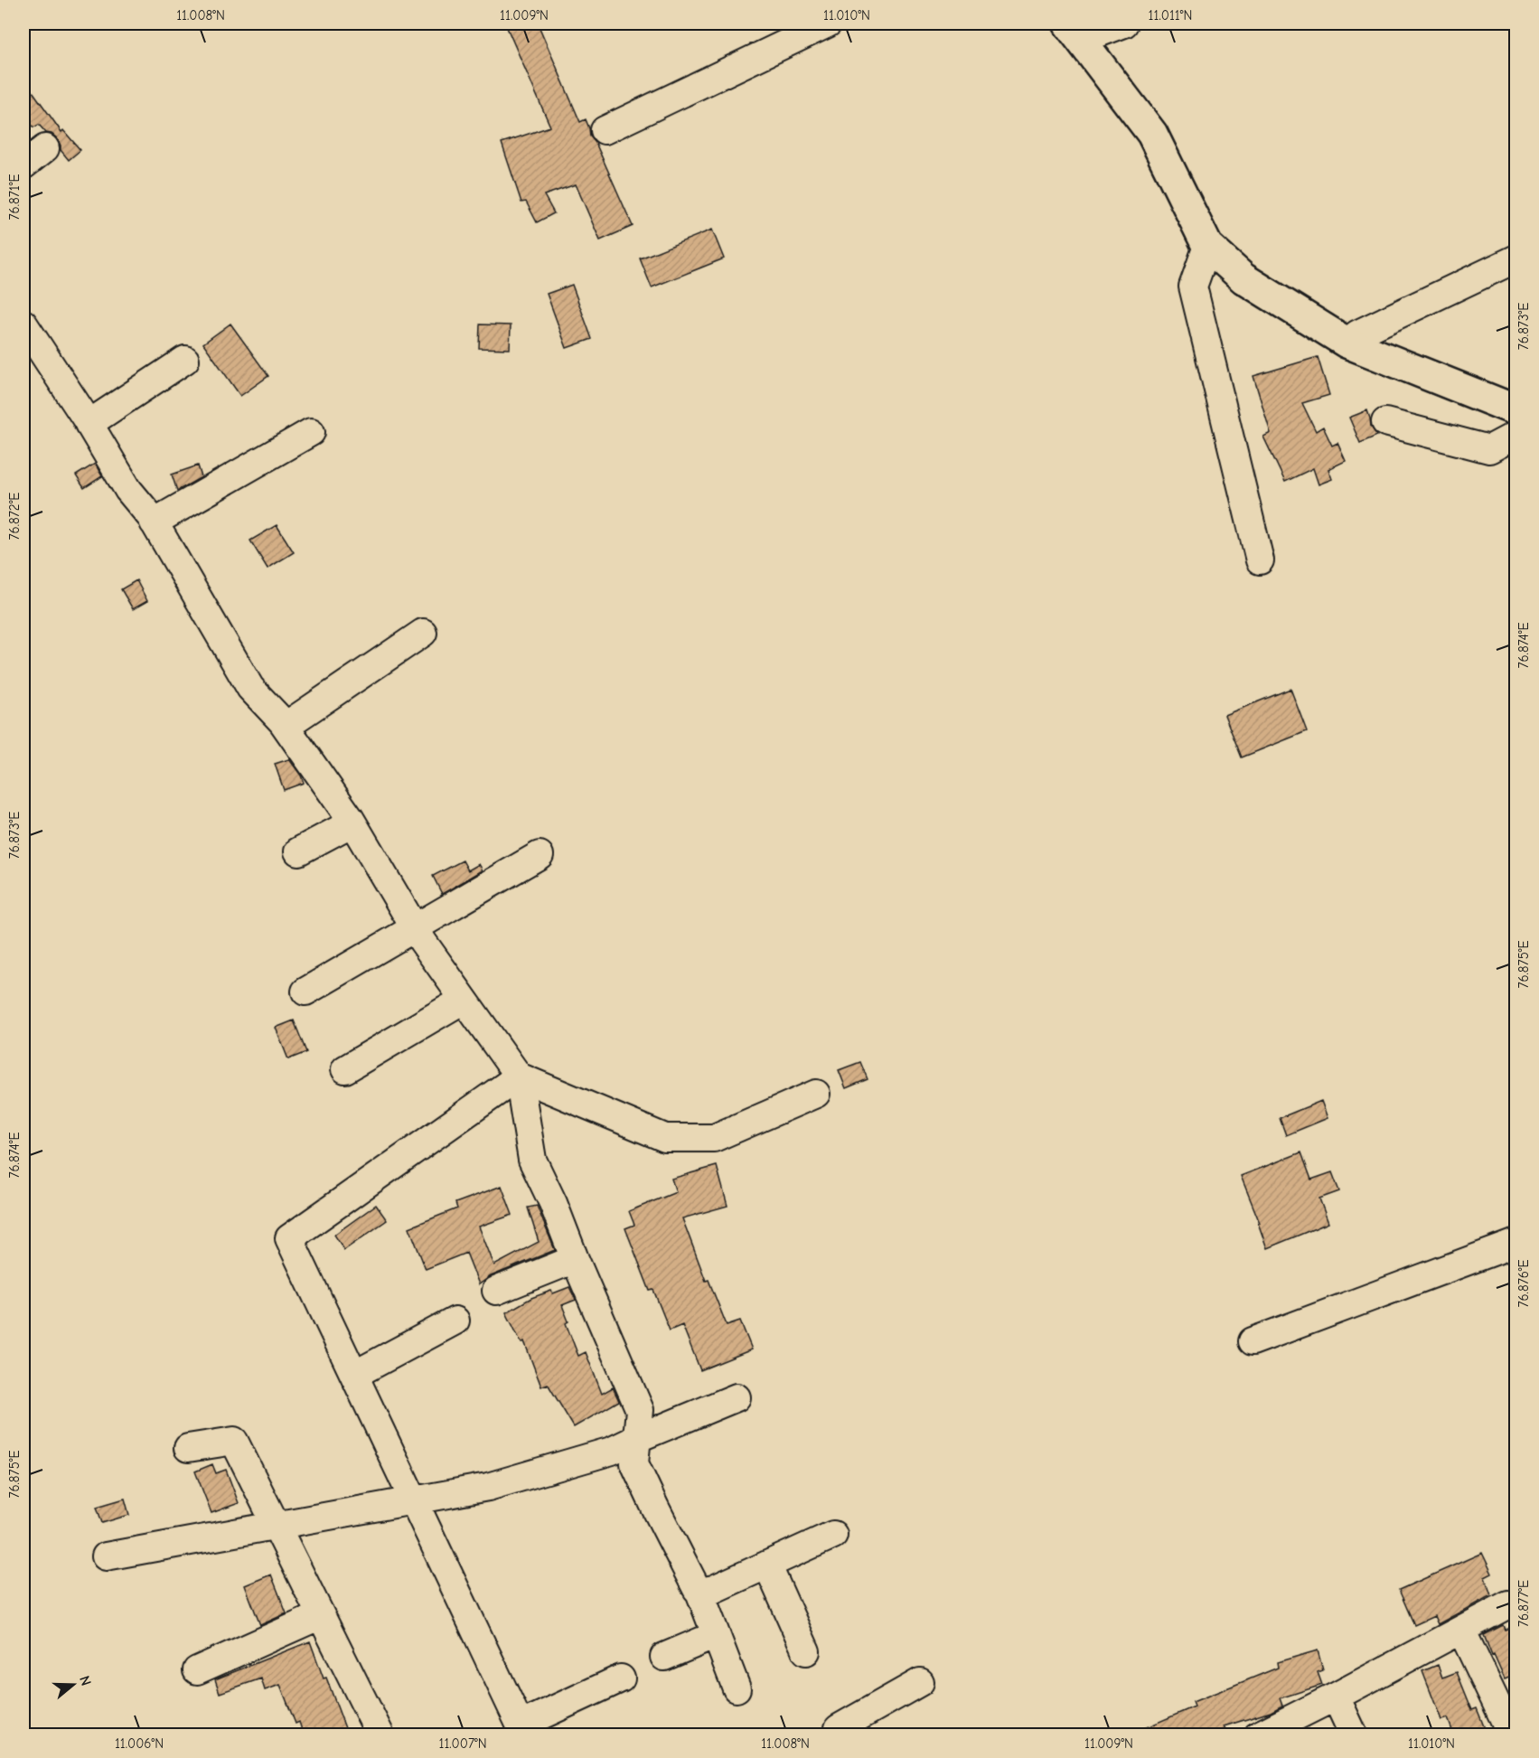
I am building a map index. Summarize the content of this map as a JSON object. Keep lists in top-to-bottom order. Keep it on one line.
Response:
{"north":"right","coordinates":["11.008°N","11.009°N","11.010°N","11.011°N","76.871°E","76.873°E","76.872°E","76.874°E","76.875°E","76.876°E","76.877°E","11.006°N","11.007°N"]}
